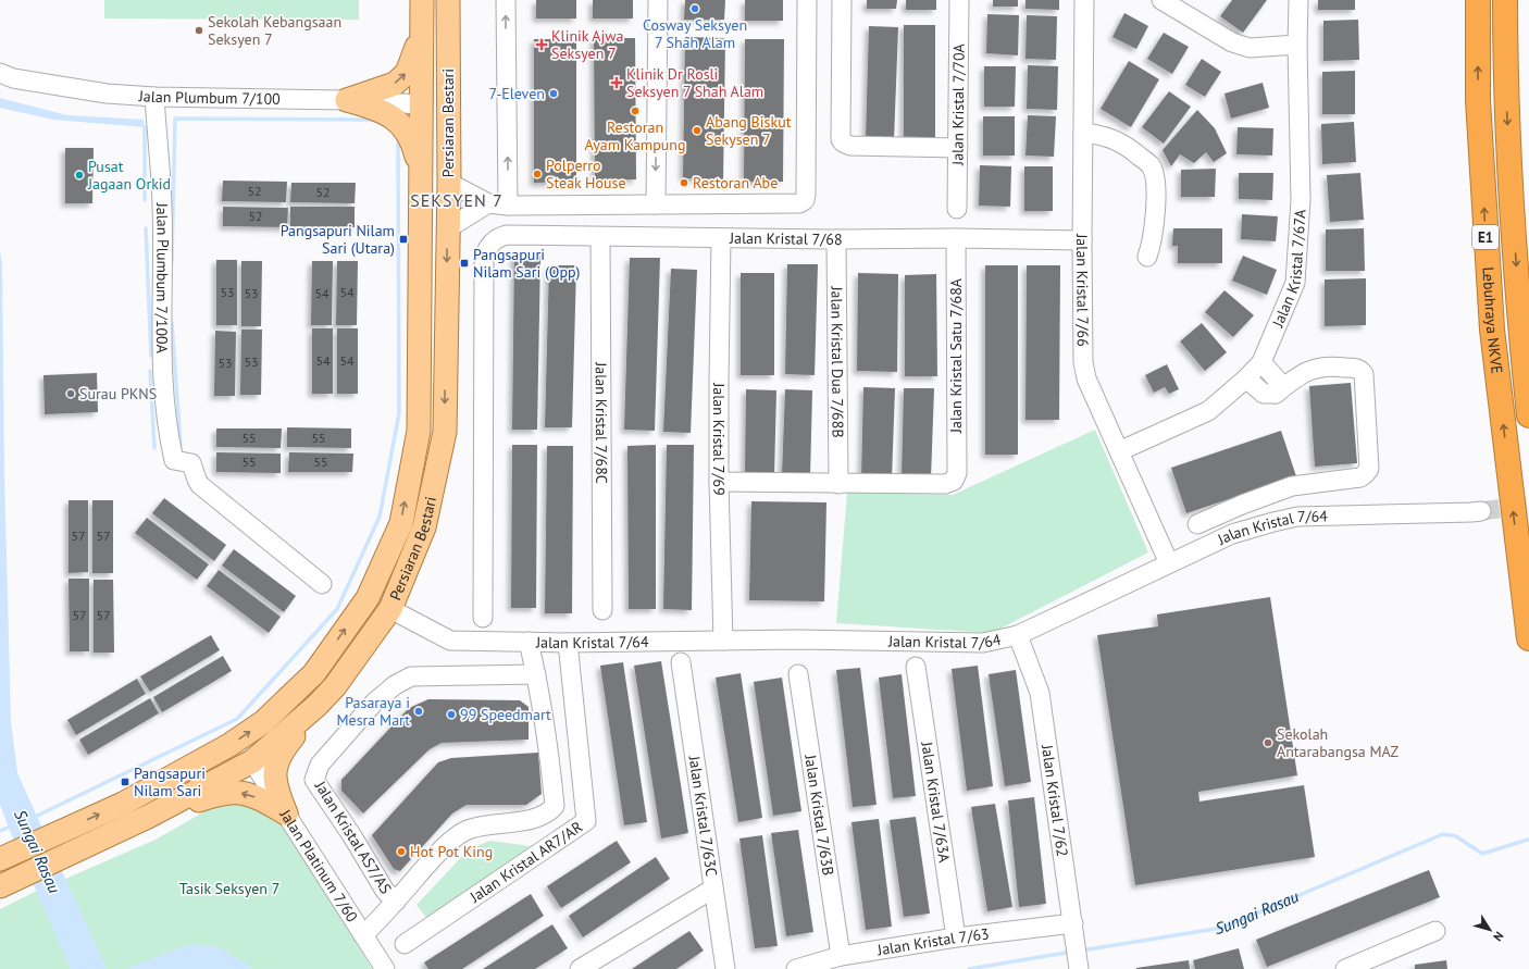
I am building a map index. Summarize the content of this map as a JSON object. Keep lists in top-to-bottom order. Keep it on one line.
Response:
{"streets":{"highway":["E1","Lebuhraya NKVE"],"main road":["Persiaran Bestari"],"street":["Jalan Plumbum 7/100","Jalan Kristal 7/70A","Jalan Kristal 7/68","Jalan Kristal 7/67A","Jalan Plumbum 7/100A","Jalan Kristal 7/66","Jalan Kristal Satu 7/68A","Jalan Kristal Dua 7/68B","Jalan Kristal 7/68C","Jalan Kristal 7/69","Jalan Kristal 7/64","Jalan Kristal 7/62","Jalan Kristal 7/63A","Jalan Kristal 7/63C","Jalan Kristal 7/63B","Jalan Kristal AS7/AS","Jalan Kristal AR7/AR","Jalan Platinum 7/60","Jalan Kristal 7/63"]},"crossings":[["Jalan Plumbum 7/100","Persiaran Bestari"],["Jalan Plumbum 7/100","Jalan Plumbum 7/100A"],["Persiaran Bestari","Jalan Kristal 7/64"],["Persiaran Bestari","Jalan Platinum 7/60"],["Jalan Kristal 7/68","Jalan Kristal 7/66"],["Jalan Kristal 7/68","Jalan Kristal Satu 7/68A"],["Jalan Kristal 7/68","Jalan Kristal Dua 7/68B"],["Jalan Kristal 7/68","Jalan Kristal 7/68C"],["Jalan Kristal 7/68","Jalan Kristal 7/69"],["Jalan Kristal 7/67A","Jalan Kristal 7/66"],["Jalan Kristal 7/66","Jalan Kristal 7/64"],["Jalan Kristal Satu 7/68A","Jalan Kristal Dua 7/68B"],["Jalan Kristal 7/69","Jalan Kristal 7/64"],["Jalan Kristal 7/64","Jalan Kristal 7/62"],["Jalan Kristal 7/64","Jalan Kristal AR7/AR"],["Jalan Kristal 7/62","Jalan Kristal 7/63"],["Jalan Kristal 7/63A","Jalan Kristal 7/63"],["Jalan Kristal 7/63B","Jalan Kristal 7/63"],["Jalan Kristal AS7/AS","Jalan Kristal AR7/AR"],["Jalan Kristal AR7/AR","Jalan Platinum 7/60"]],"districts":["SEKSYEN 7"],"water":["Sungai Rasau"],"parks":["Tasik Seksyen 7"],"places":{"other":["Cosway Seksyen 7 Shah Alam","Sekolah Kebangsaan Seksyen 7","7-Eleven","Restoran Ayam Kampung","Abang Biskut Sekysen 7","Polperro Steak House","Pusat Jagaan Orkid","Restoran Abe","Surau PKNS","Pasaraya i Mesra Mart","99 Speedmart","Sekolah Antarabangsa MAZ","Hot Pot King"],"health":["Klinik Ajwa Seksyen 7","Klinik Dr Rosli Seksyen 7 Shah Alam"],"transit":["Pangsapuri Nilam Sari (Utara)","Pangsapuri Nilam Sari (Opp)","Pangsapuri Nilam Sari"]},"house_numbers":["52","52","52","53","54","53","54","54","54","53","53","55","55","55","55","57","57","57","57"],"north":"bottom right"}
